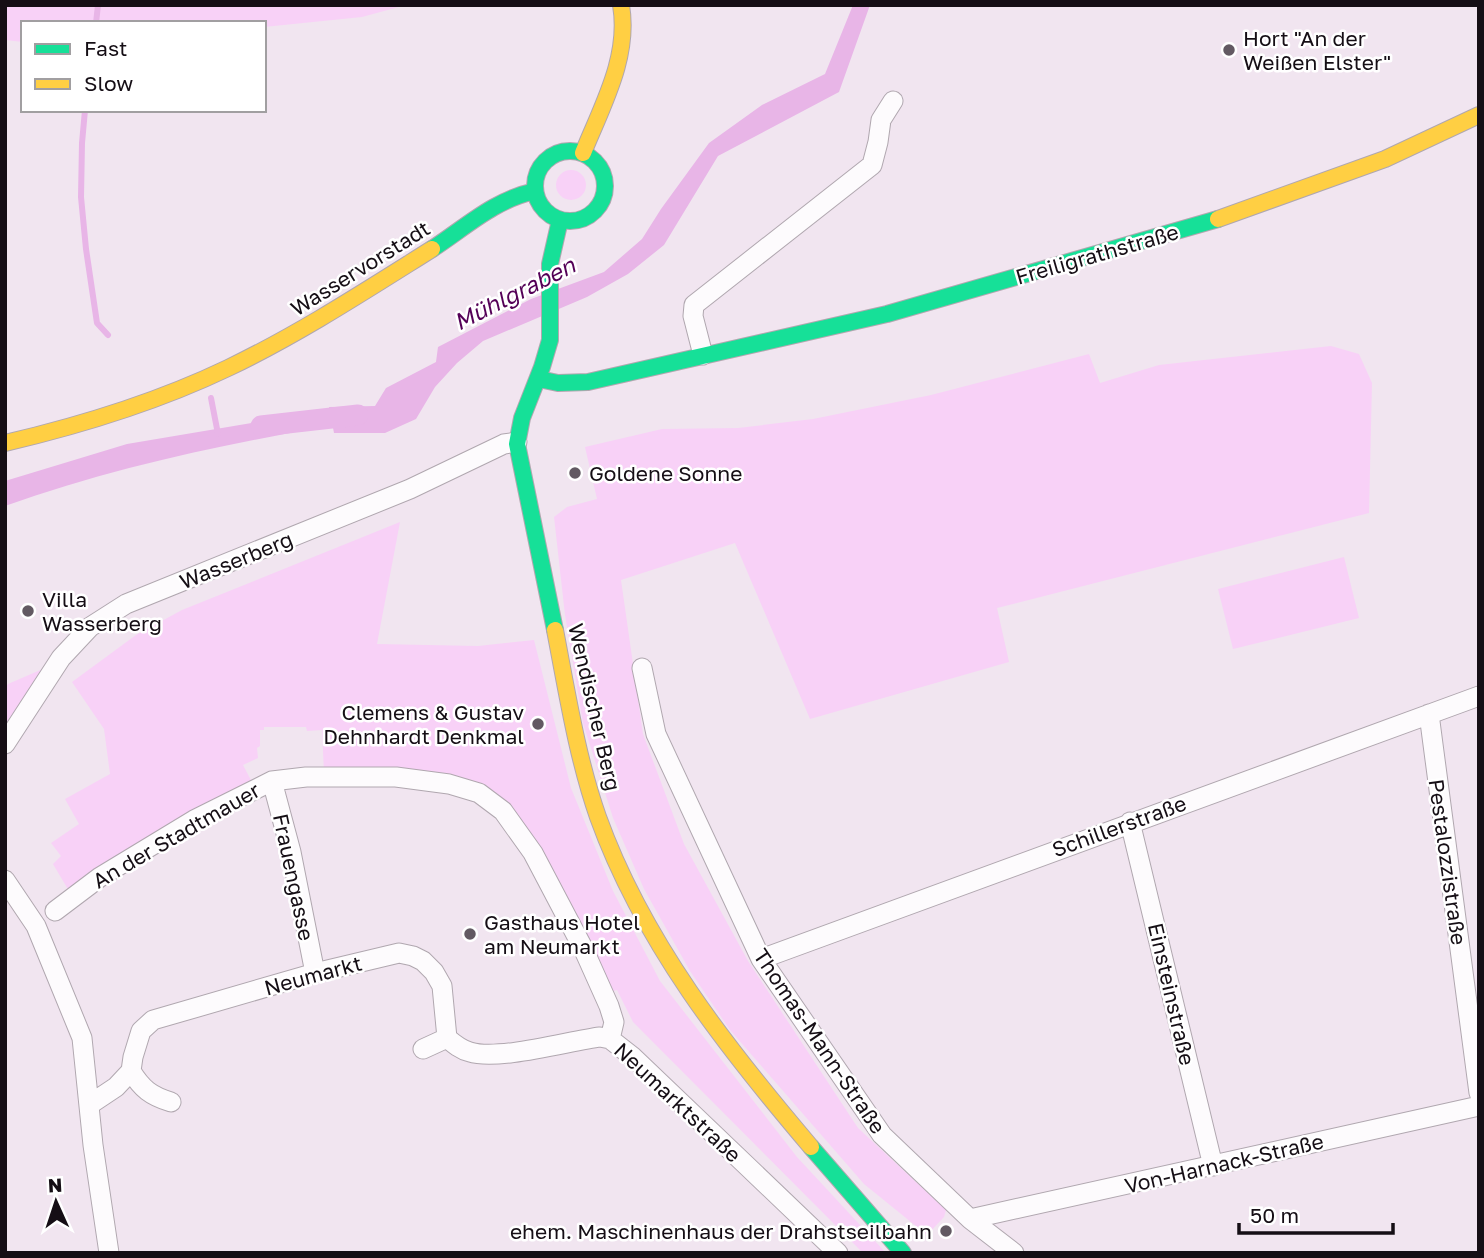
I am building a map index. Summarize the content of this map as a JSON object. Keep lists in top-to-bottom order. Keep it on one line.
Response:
{"streets":{"street":["Freiligrathstraße","Wasservorstadt","Wasserberg","Wendischer Berg","Schillerstraße","An der Stadtmauer","Pestalozzistraße","Frauengasse","Neumarkt","Einsteinstraße","Thomas-Mann-Straße","Neumarktstraße","Von-Harnack-Straße"]},"crossings":[["Freiligrathstraße","Wendischer Berg"],["Wasservorstadt","Wendischer Berg"],["Wasserberg","Wendischer Berg"],["Schillerstraße","Pestalozzistraße"],["Schillerstraße","Einsteinstraße"],["Schillerstraße","Thomas-Mann-Straße"],["An der Stadtmauer","Frauengasse"],["An der Stadtmauer","Neumarktstraße"],["Frauengasse","Neumarkt"],["Neumarkt","Neumarktstraße"],["Einsteinstraße","Von-Harnack-Straße"],["Thomas-Mann-Straße","Von-Harnack-Straße"]],"water":["Mühlgraben"],"places":["Hort \"An der Weißen Elster\"","Goldene Sonne","Villa Wasserberg","Clemens & Gustav Dehnhardt Denkmal","Gasthaus Hotel am Neumarkt","ehem. Maschinenhaus der Drahstseilbahn"],"legend":["Fast","Slow"],"scale_bar":"50 m","north":"top"}
